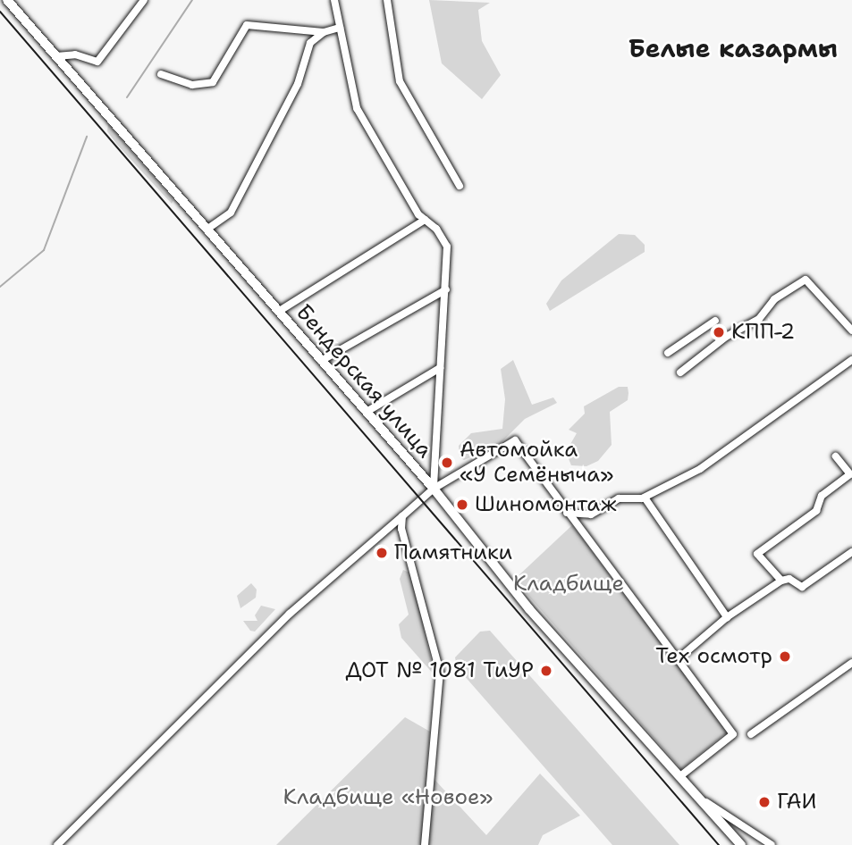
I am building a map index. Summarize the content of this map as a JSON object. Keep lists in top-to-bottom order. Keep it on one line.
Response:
{"streets":{"main road":["Бендерская улица"]},"districts":["Белые казармы"],"parks":["Кладбище","Кладбище «Новое»"],"places":["КПП-2","Автомойка «У Семёныча»","Шиномонтаж","Памятники","Тех осмотр","ДОТ № 1081 ТиУР","ГАИ"]}
